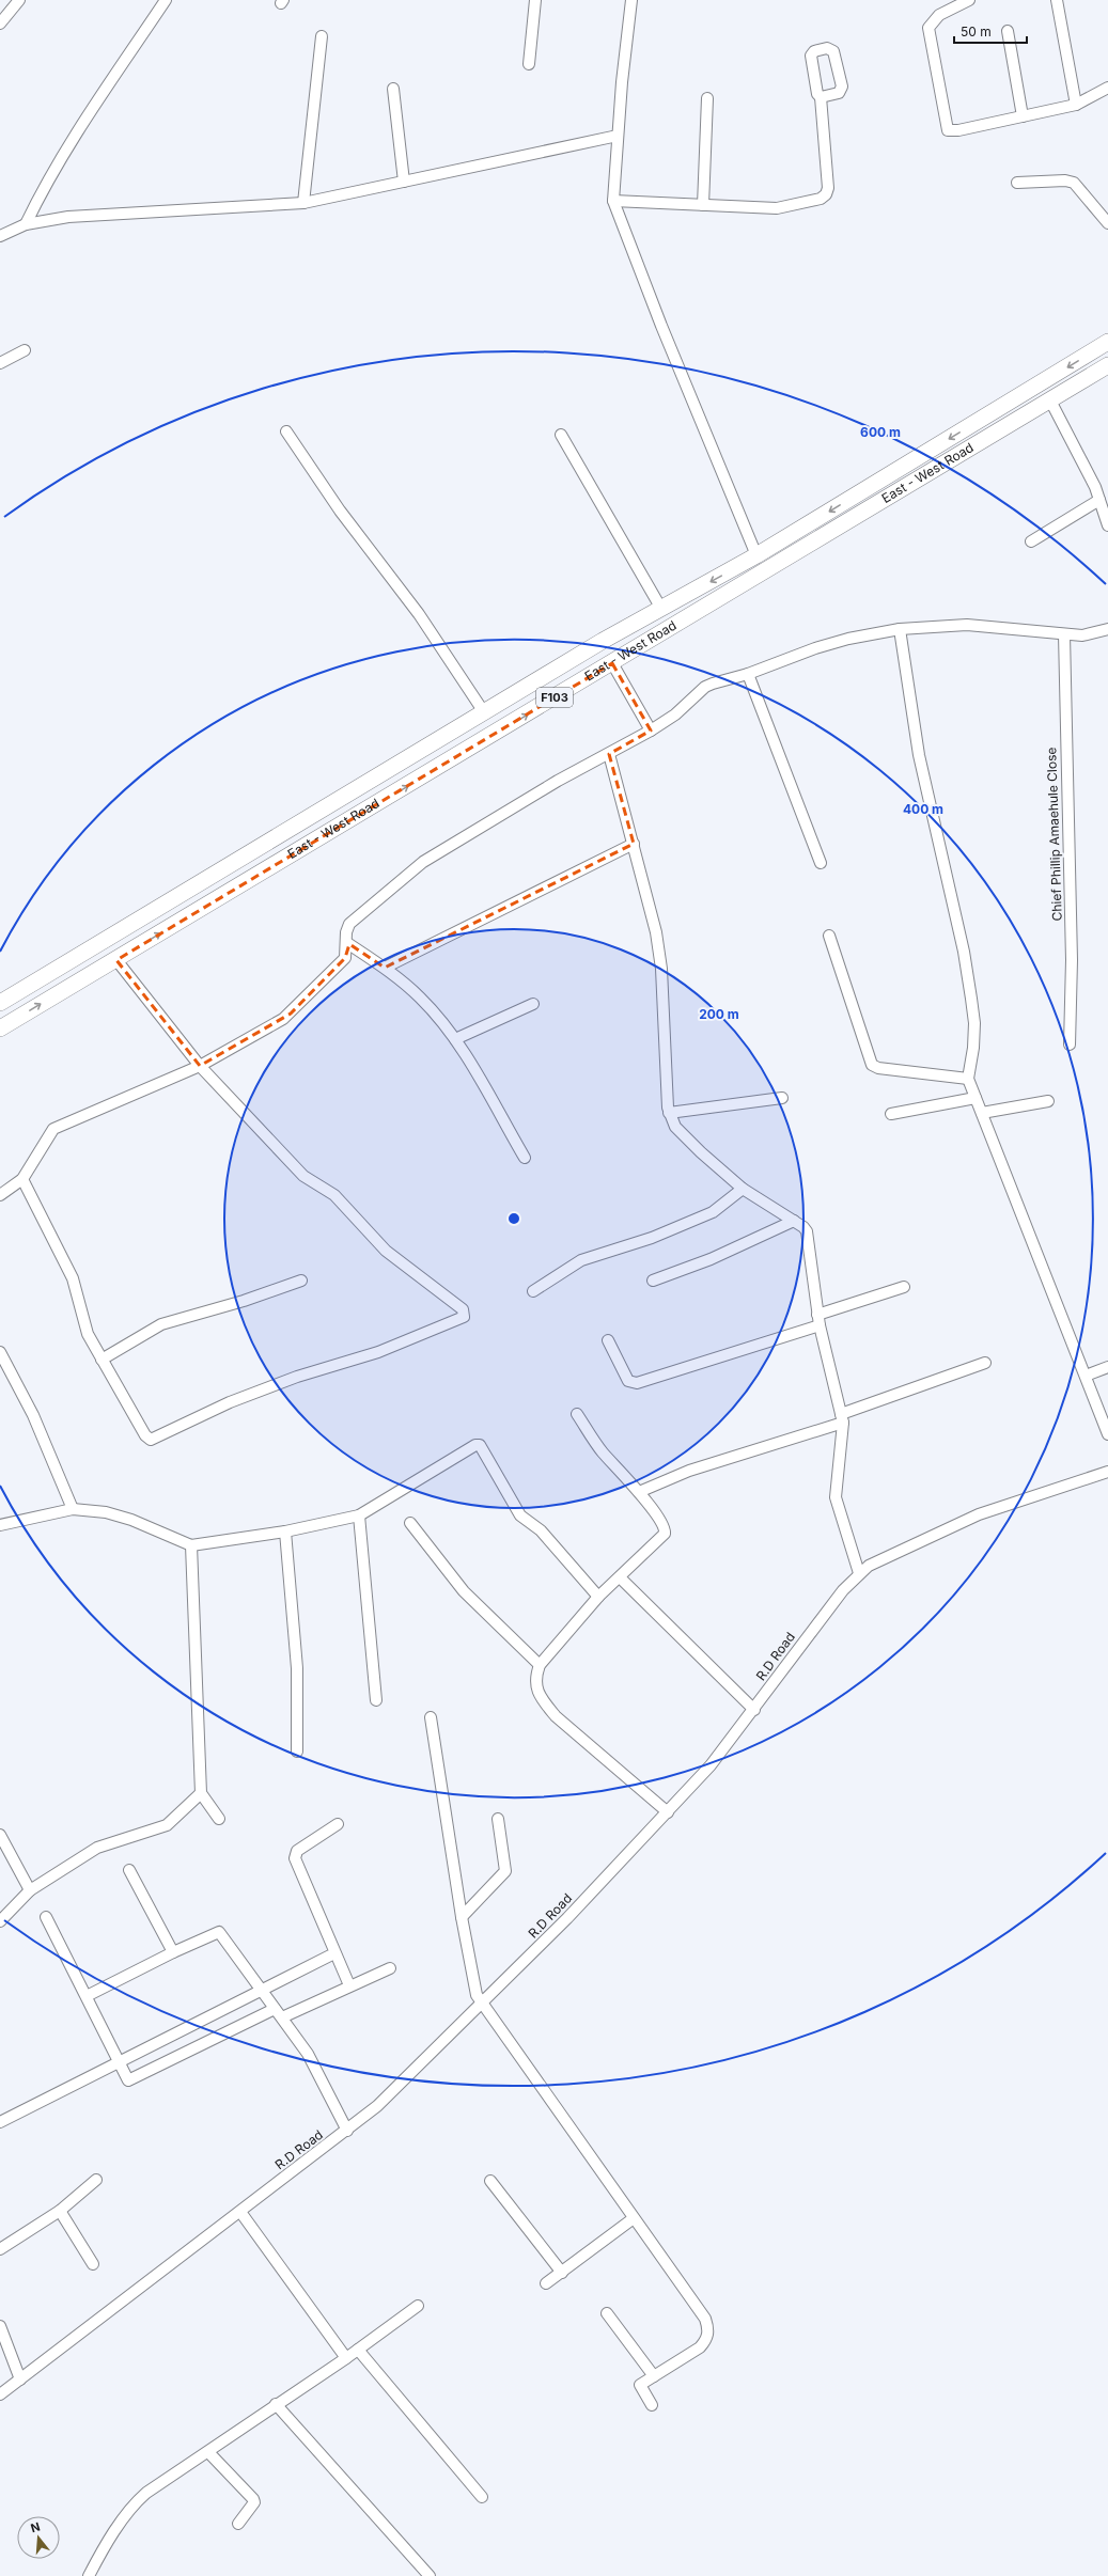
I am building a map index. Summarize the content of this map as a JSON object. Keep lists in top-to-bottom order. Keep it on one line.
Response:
{"streets":{"main road":["East - West Road","F103"],"street":["Chief Phillip Amaehule Close","R.D Road"]},"scale_bar":"50 m","north":"top","rings":["600 m","400 m","200 m"]}
